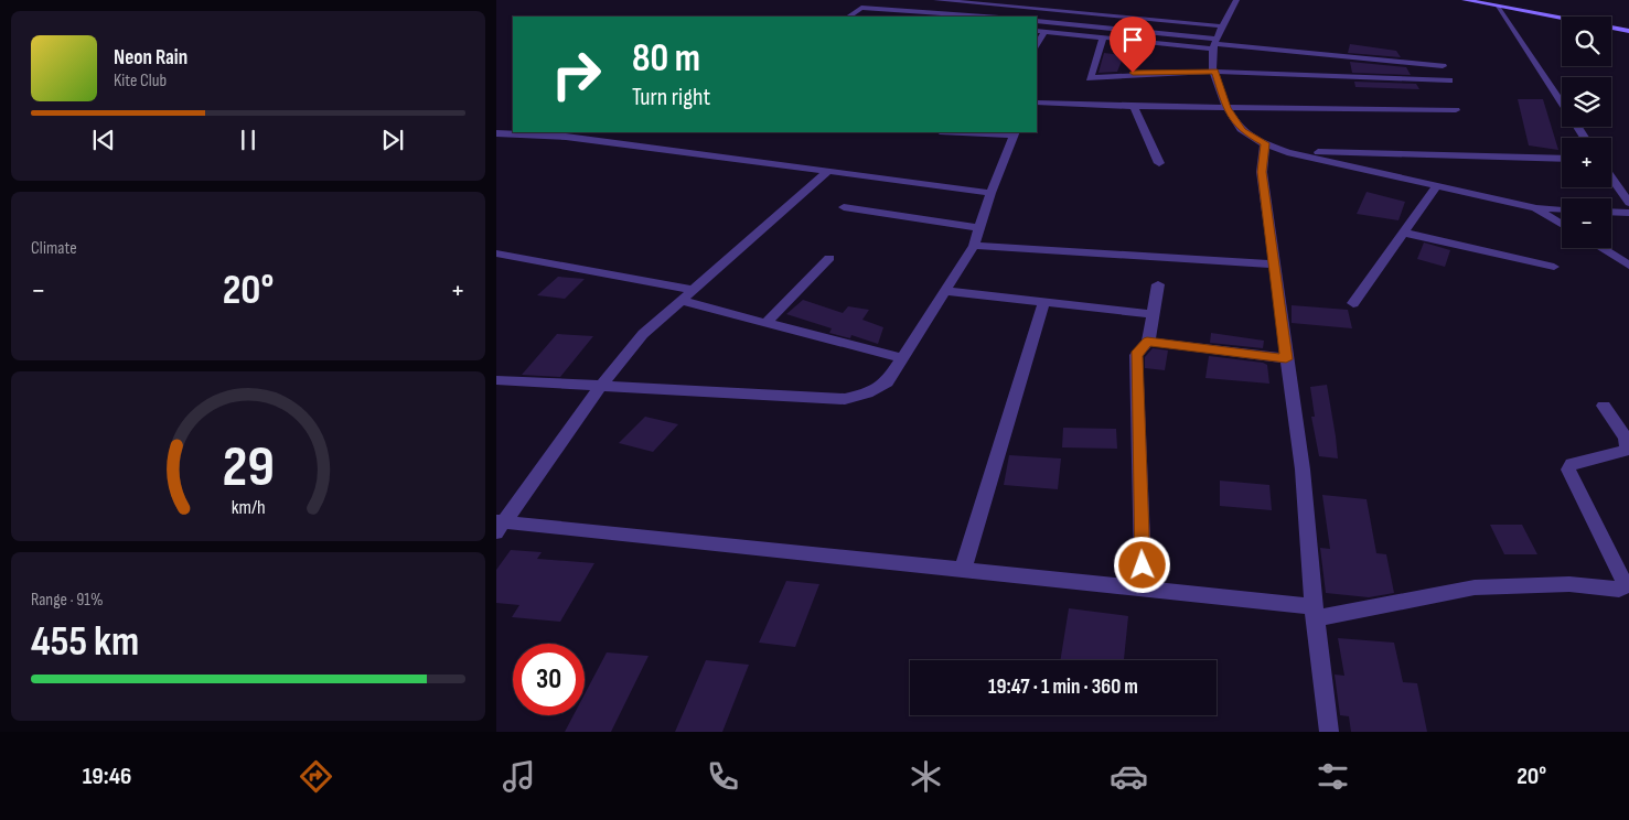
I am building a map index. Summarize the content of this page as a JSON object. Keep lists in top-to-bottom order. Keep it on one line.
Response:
{"page":{"map_buttons":["+","−"],"turn":["80 m","Turn right"],"song":["Neon Rain","Kite Club"],"tile":["Climate",["Range · 91%","455 km"]],"heat":["−","20°","+"],"limit":"30","trip":"19:47 · 1 min · 360 m","tabs":["19:46","20°"],"gauge":["29","km/h"]}}
